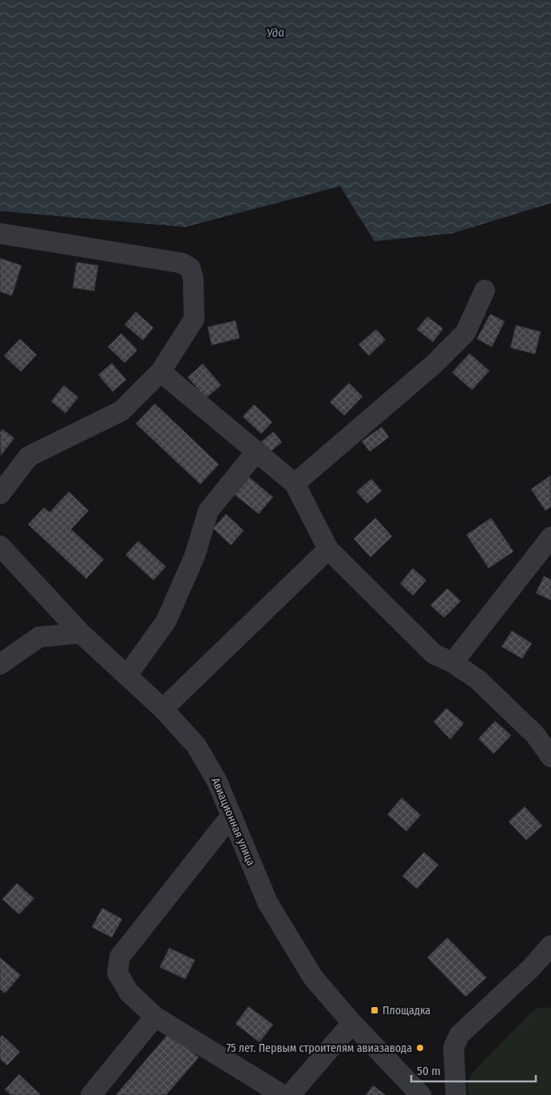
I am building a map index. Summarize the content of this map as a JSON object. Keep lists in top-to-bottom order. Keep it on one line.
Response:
{"streets":{"street":["Авиационная улица"]},"water":["Уда"],"places":{"transit":["Площадка"],"other":["75 лет. Первым строителям авиазавода"]},"scale_bar":"50 m"}
